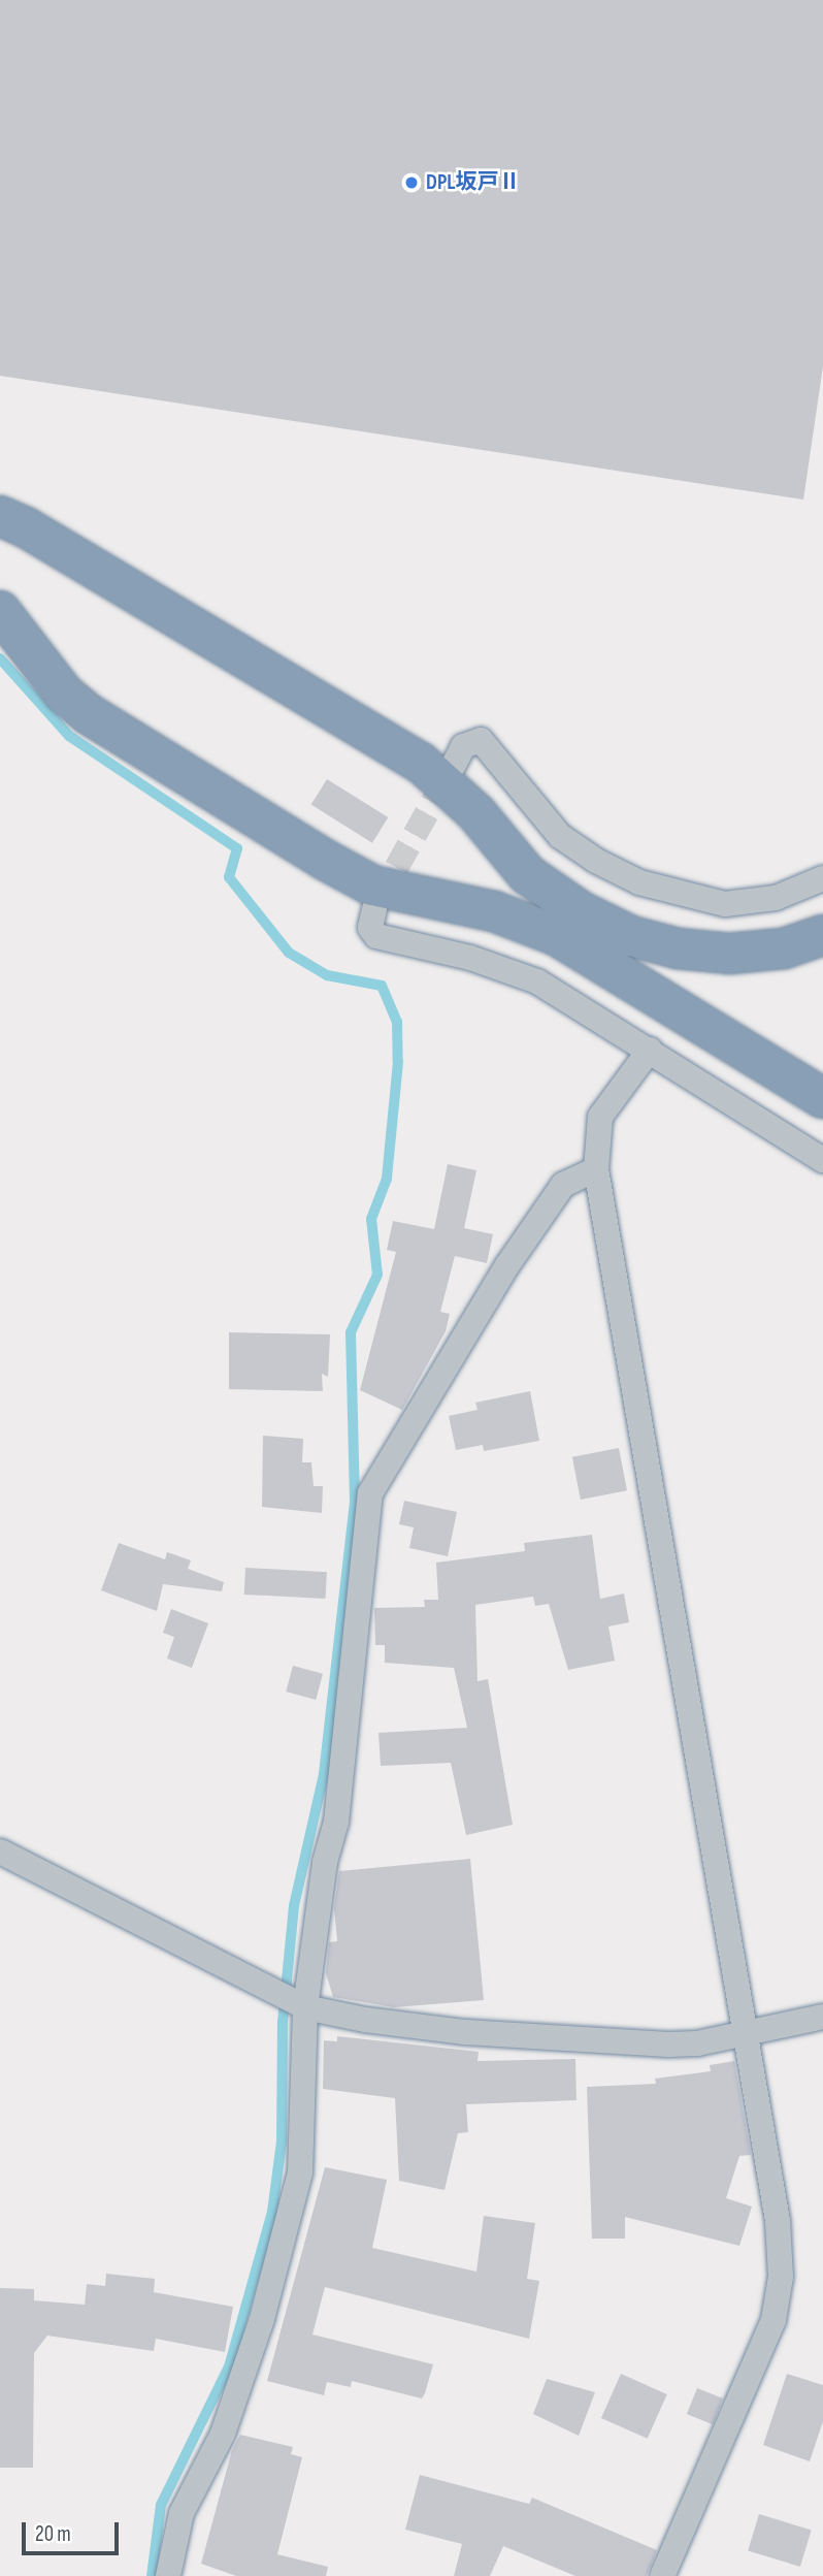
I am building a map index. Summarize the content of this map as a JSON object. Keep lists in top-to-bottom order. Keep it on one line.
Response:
{"places":["DPL坂戸Ⅱ"],"scale_bar":"20 m"}
